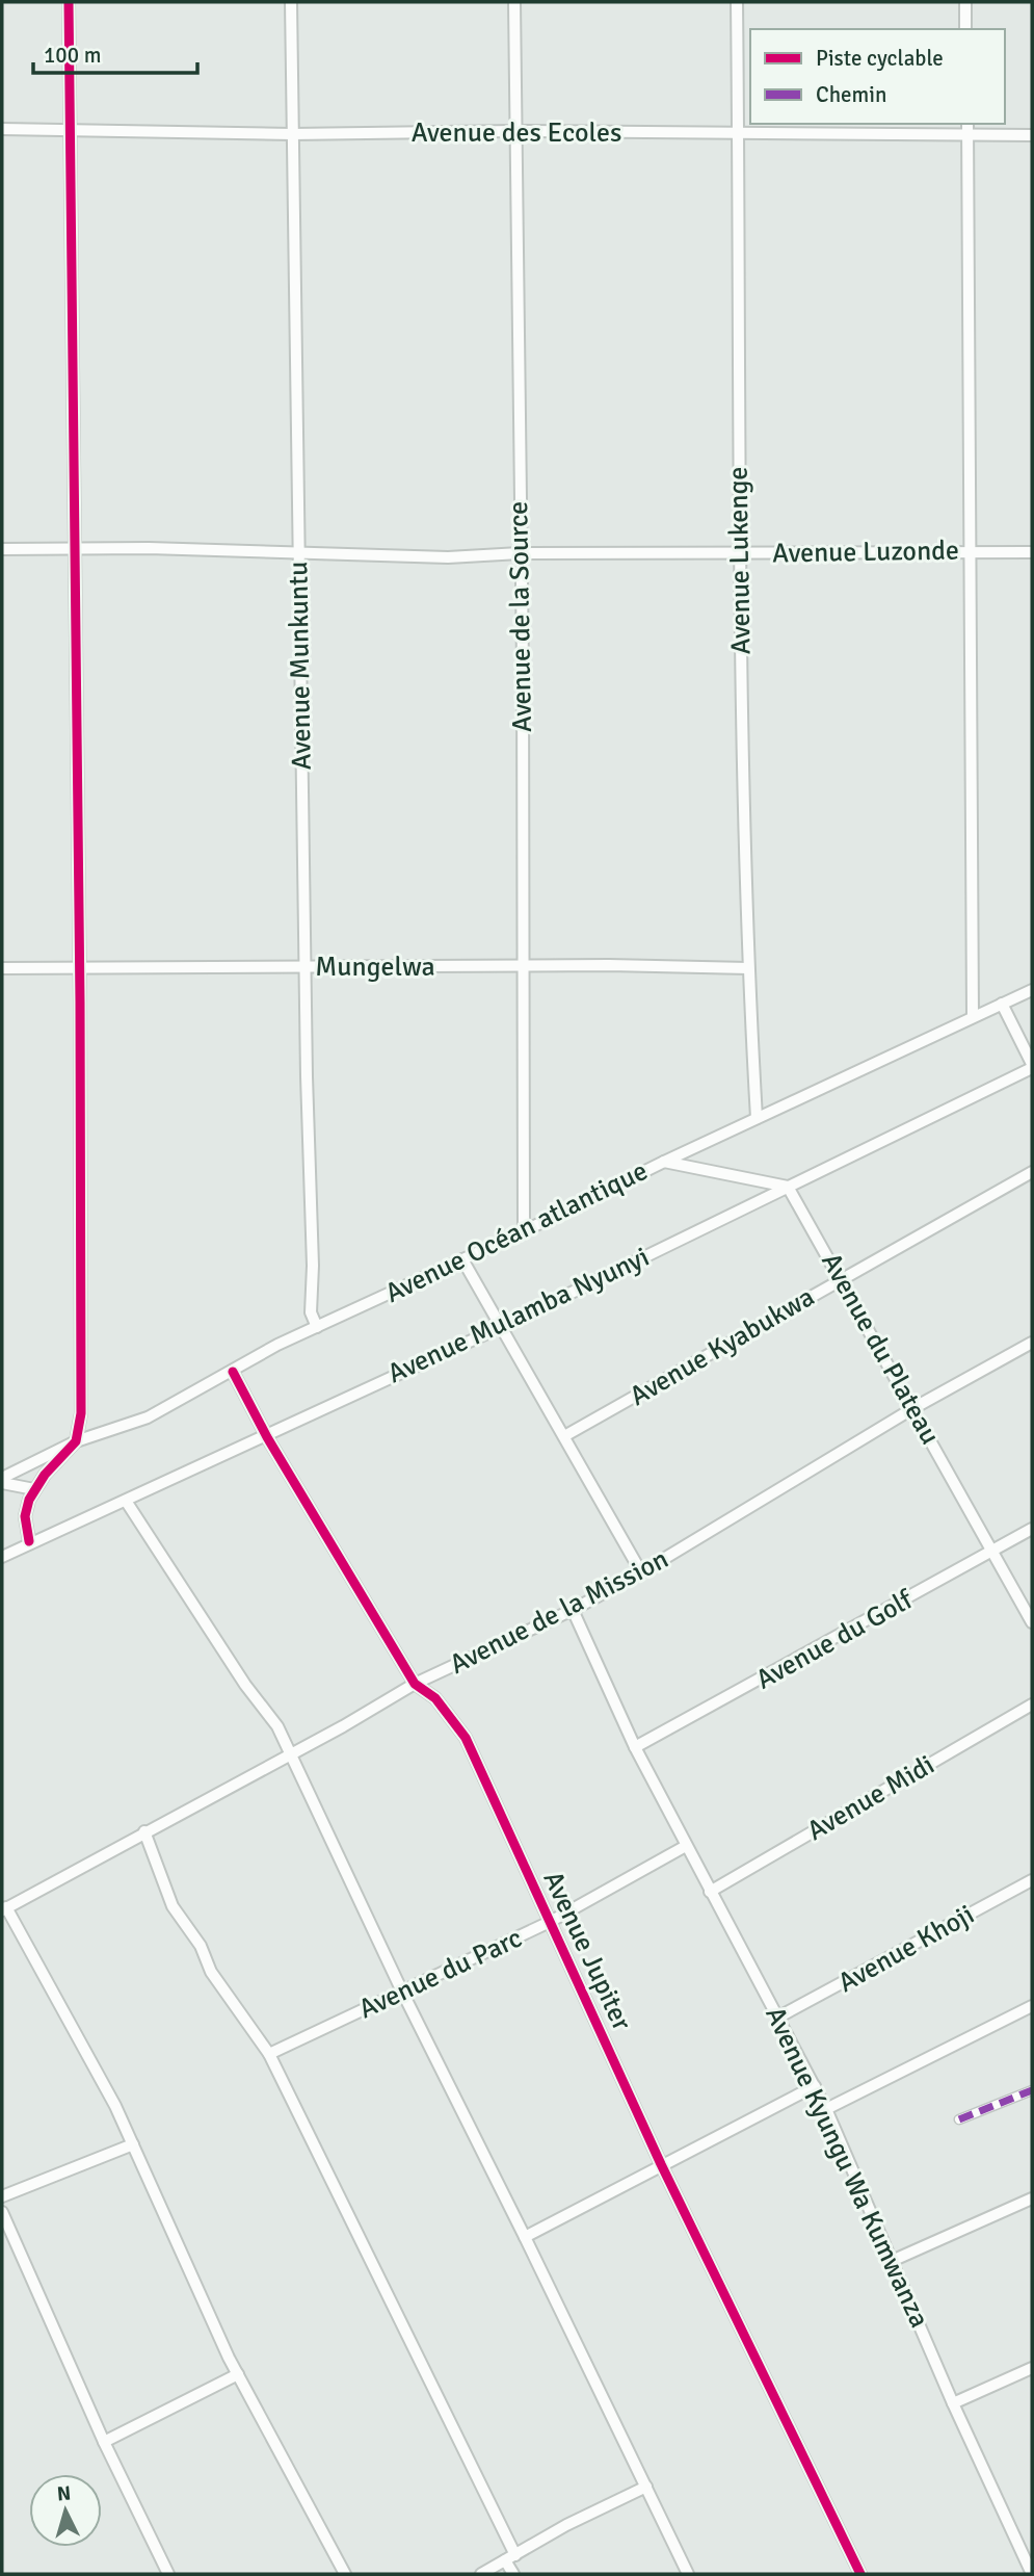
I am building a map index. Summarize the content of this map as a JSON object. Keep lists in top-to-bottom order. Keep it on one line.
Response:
{"streets":{"street":["Avenue des Ecoles","Avenue Luzonde","Avenue Lukenge","Avenue de la Source","Avenue Munkuntu","Mungelwa","Avenue Océan atlantique","Avenue Mulamba Nyunyi","Avenue Kyabukwa","Avenue du Plateau","Avenue de la Mission","Avenue du Golf","Avenue Midi","Avenue Khoji","Avenue Jupiter","Avenue du Parc","Avenue Kyungu Wa Kumwanza"]},"crossings":[["Avenue des Ecoles","Avenue Lukenge"],["Avenue des Ecoles","Avenue de la Source"],["Avenue des Ecoles","Avenue Munkuntu"],["Avenue Luzonde","Avenue Lukenge"],["Avenue Luzonde","Avenue de la Source"],["Avenue Luzonde","Avenue Munkuntu"],["Avenue Lukenge","Mungelwa"],["Avenue Lukenge","Avenue Océan atlantique"],["Avenue de la Source","Mungelwa"],["Avenue de la Source","Avenue Océan atlantique"],["Avenue Munkuntu","Mungelwa"],["Avenue Munkuntu","Avenue Océan atlantique"],["Avenue Océan atlantique","Avenue Jupiter"],["Avenue Mulamba Nyunyi","Avenue du Plateau"],["Avenue Mulamba Nyunyi","Avenue Jupiter"],["Avenue Kyabukwa","Avenue du Plateau"],["Avenue du Plateau","Avenue de la Mission"],["Avenue du Plateau","Avenue du Golf"],["Avenue de la Mission","Avenue Jupiter"],["Avenue de la Mission","Avenue Kyungu Wa Kumwanza"],["Avenue du Golf","Avenue Kyungu Wa Kumwanza"],["Avenue Midi","Avenue Kyungu Wa Kumwanza"],["Avenue Khoji","Avenue Kyungu Wa Kumwanza"],["Avenue Jupiter","Avenue du Parc"],["Avenue du Parc","Avenue Kyungu Wa Kumwanza"]],"legend":["Piste cyclable","Chemin"],"scale_bar":"100 m","north":"top"}
